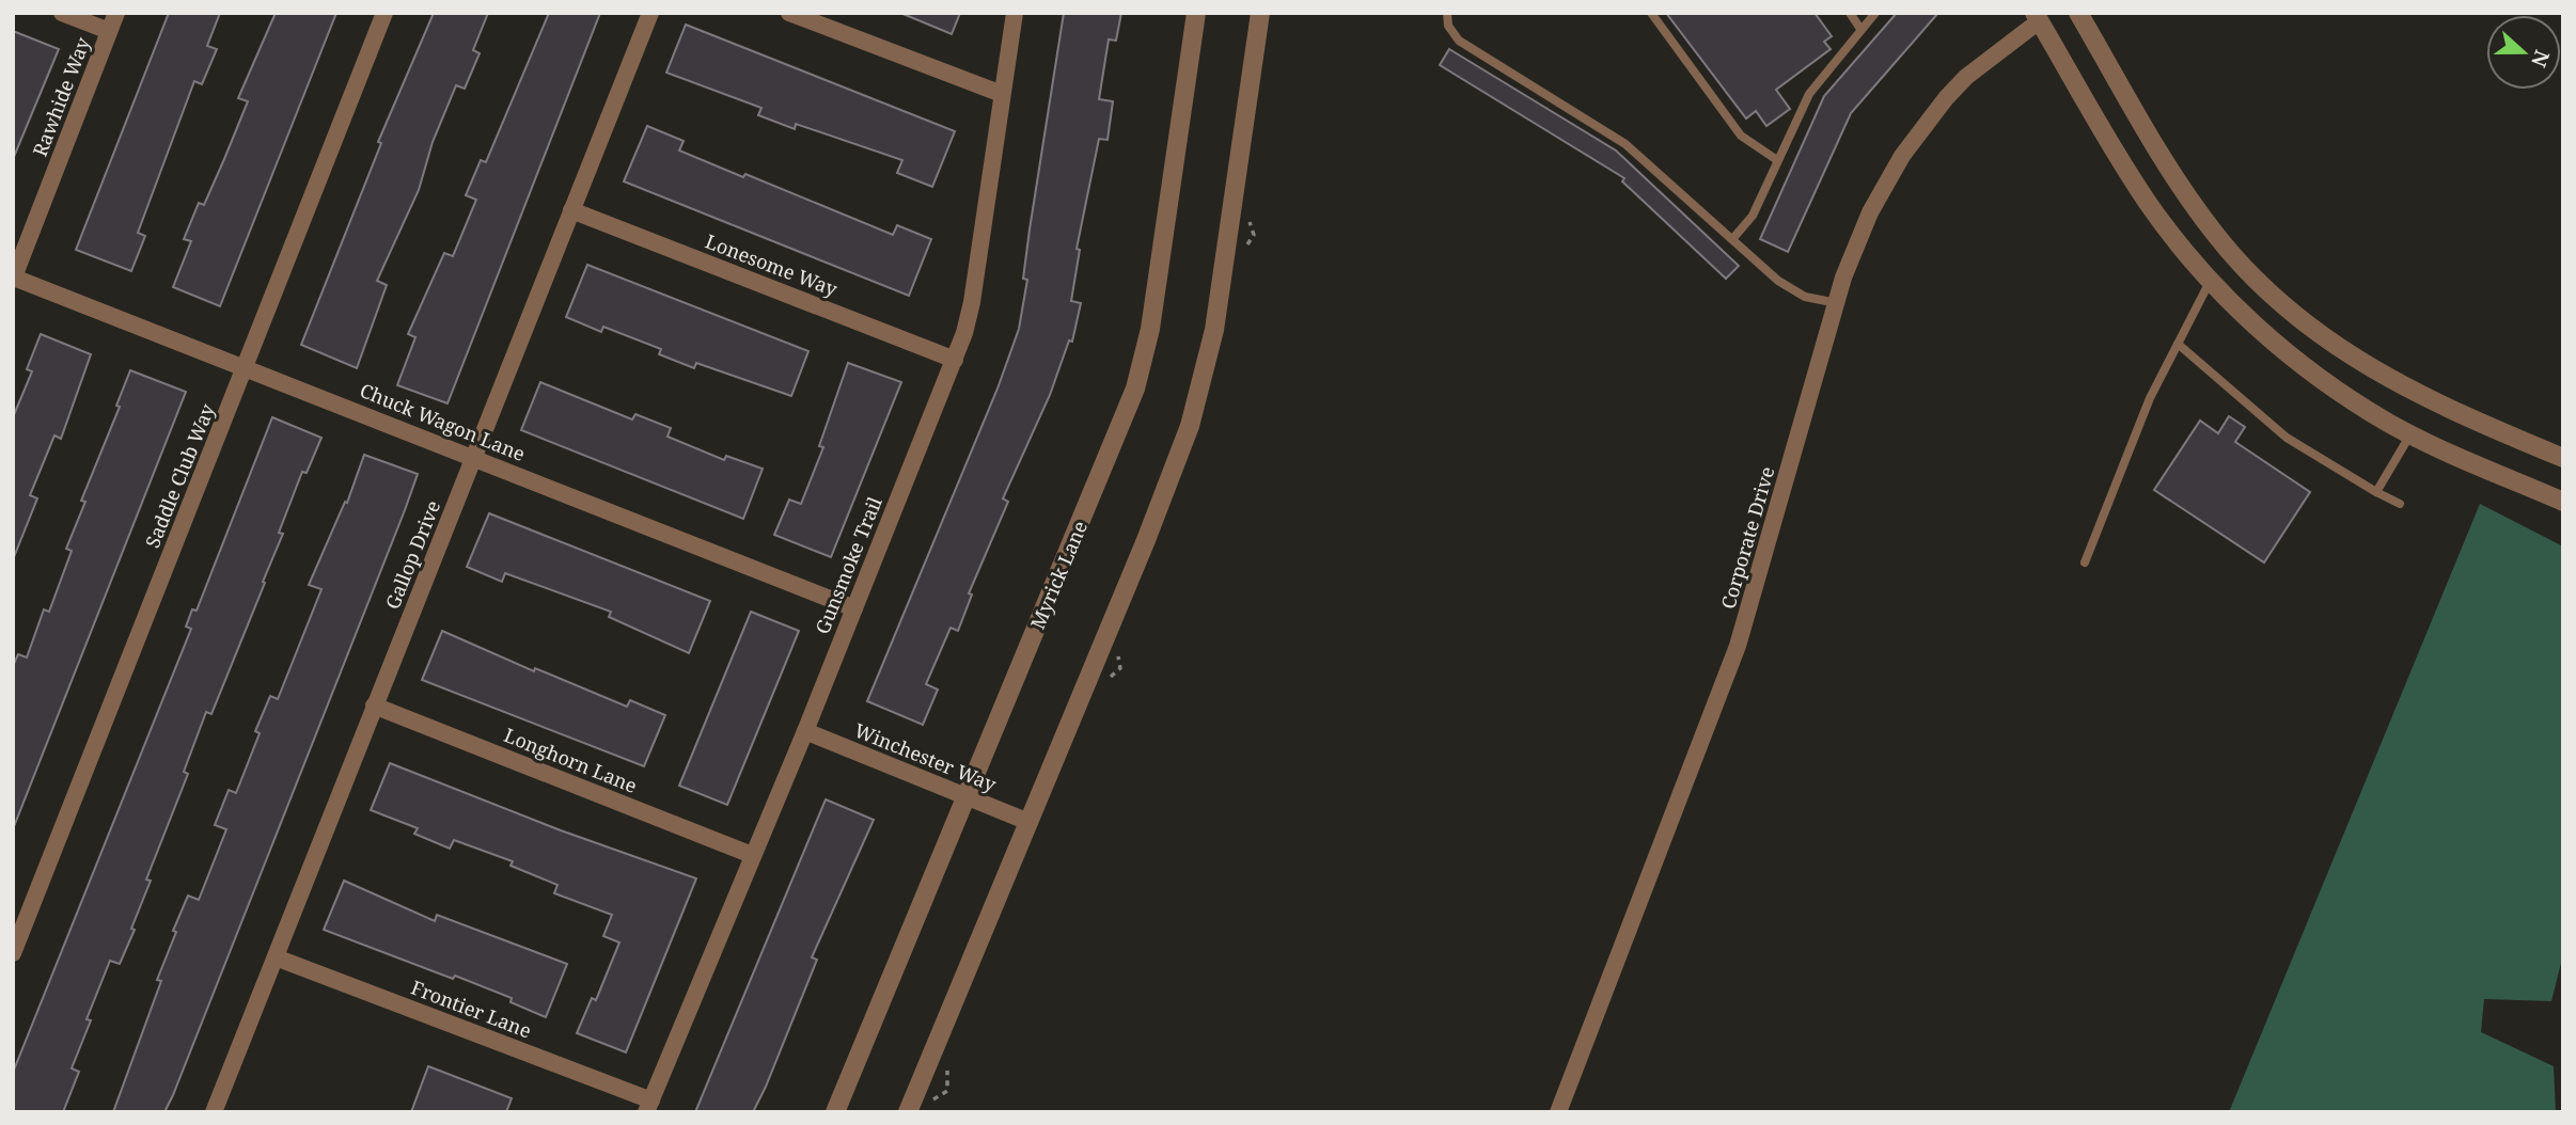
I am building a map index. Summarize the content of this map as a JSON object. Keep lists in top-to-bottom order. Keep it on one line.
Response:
{"streets":{"street":["Rawhide Way","Lonesome Way","Chuck Wagon Lane","Saddle Club Way","Corporate Drive","Gallop Drive","Gunsmoke Trail","Myrick Lane","Winchester Way","Longhorn Lane","Frontier Lane"]},"crossings":[["Rawhide Way","Chuck Wagon Lane"],["Lonesome Way","Gallop Drive"],["Lonesome Way","Gunsmoke Trail"],["Chuck Wagon Lane","Saddle Club Way"],["Chuck Wagon Lane","Gallop Drive"],["Chuck Wagon Lane","Gunsmoke Trail"],["Gallop Drive","Longhorn Lane"],["Gallop Drive","Frontier Lane"],["Gunsmoke Trail","Winchester Way"],["Gunsmoke Trail","Longhorn Lane"],["Gunsmoke Trail","Frontier Lane"],["Myrick Lane","Winchester Way"]],"north":"right"}
